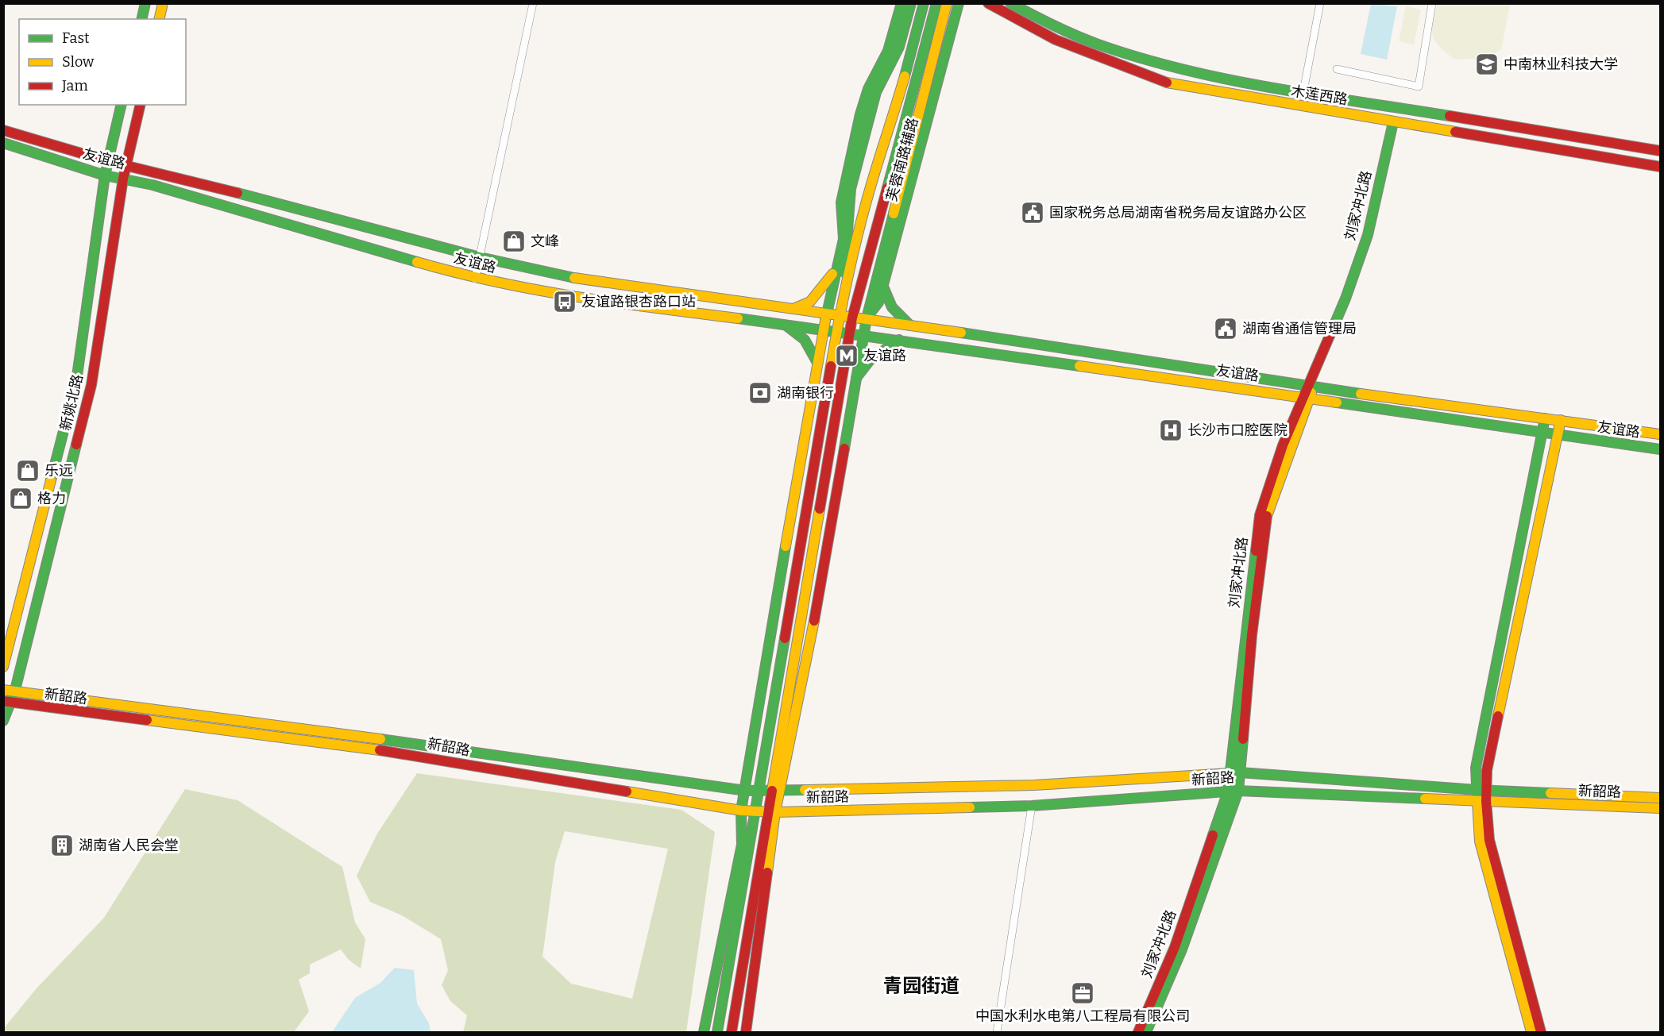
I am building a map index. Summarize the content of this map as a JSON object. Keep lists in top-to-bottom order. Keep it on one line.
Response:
{"streets":{"main road":["木莲西路","友谊路","芙蓉南路辅路","刘家冲北路","新姚北路","新韶路"]},"crossings":[["木莲西路","刘家冲北路"],["友谊路","芙蓉南路辅路"],["友谊路","刘家冲北路"],["友谊路","新姚北路"],["刘家冲北路","新韶路"],["新姚北路","新韶路"]],"districts":["青园街道"],"places":{"school or university":["中南林业科技大学"],"public building":["国家税务总局湖南省税务局友谊路办公区","湖南省通信管理局"],"shop":["文峰","乐远","格力"],"bus stop":["友谊路银杏路口站"],"metro station":["友谊路"],"bank":["湖南银行"],"hospital":["长沙市口腔医院"],"building":["湖南省人民会堂"],"office":["中国水利水电第八工程局有限公司"]},"legend":["Fast","Slow","Jam"]}
